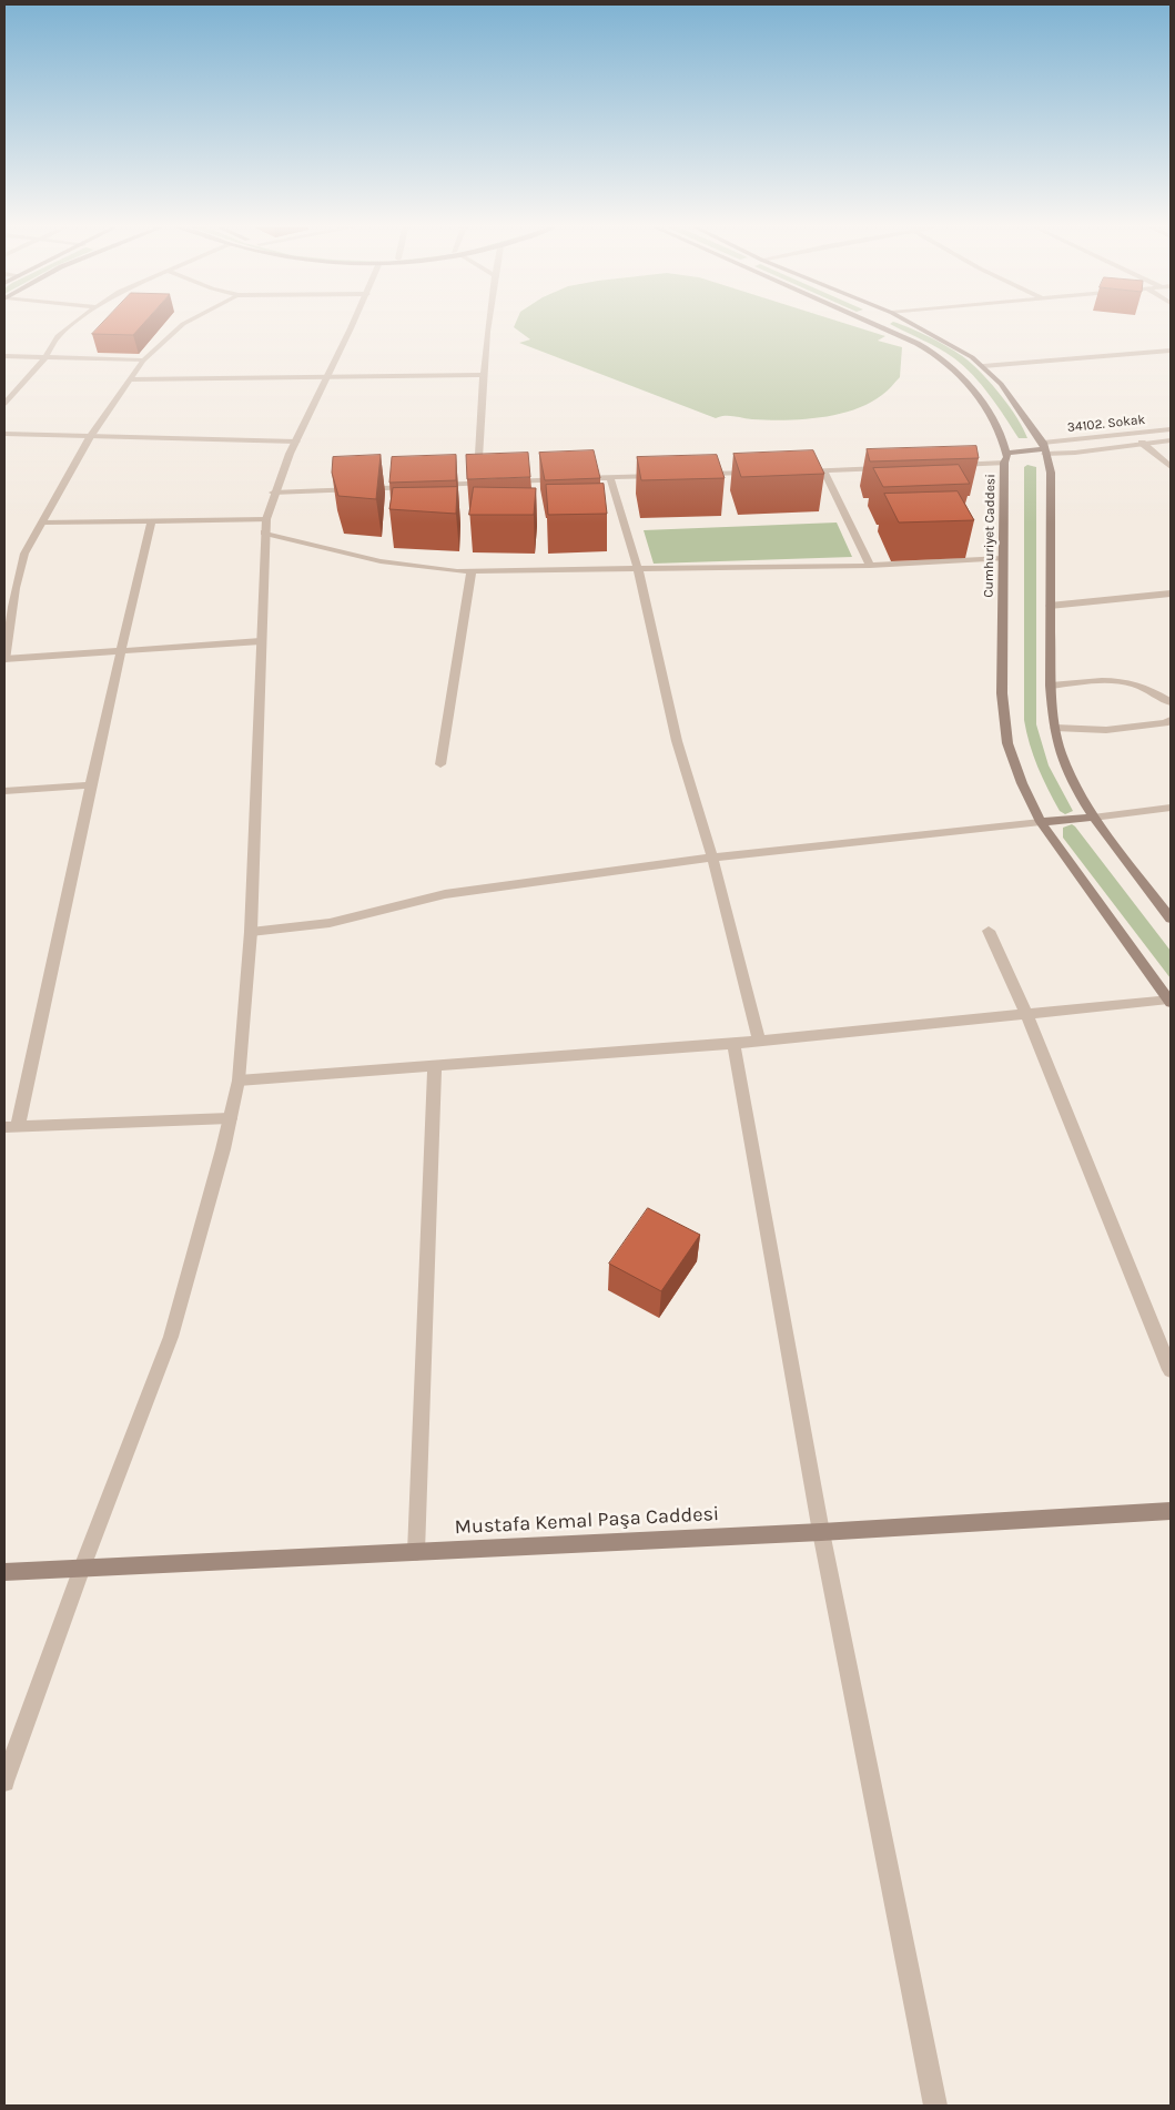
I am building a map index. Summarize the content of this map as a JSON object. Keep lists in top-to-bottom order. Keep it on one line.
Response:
{"streets":{"main road":["Cumhuriyet Caddesi","Mustafa Kemal Paşa Caddesi"],"street":["34102. Sokak"]}}
